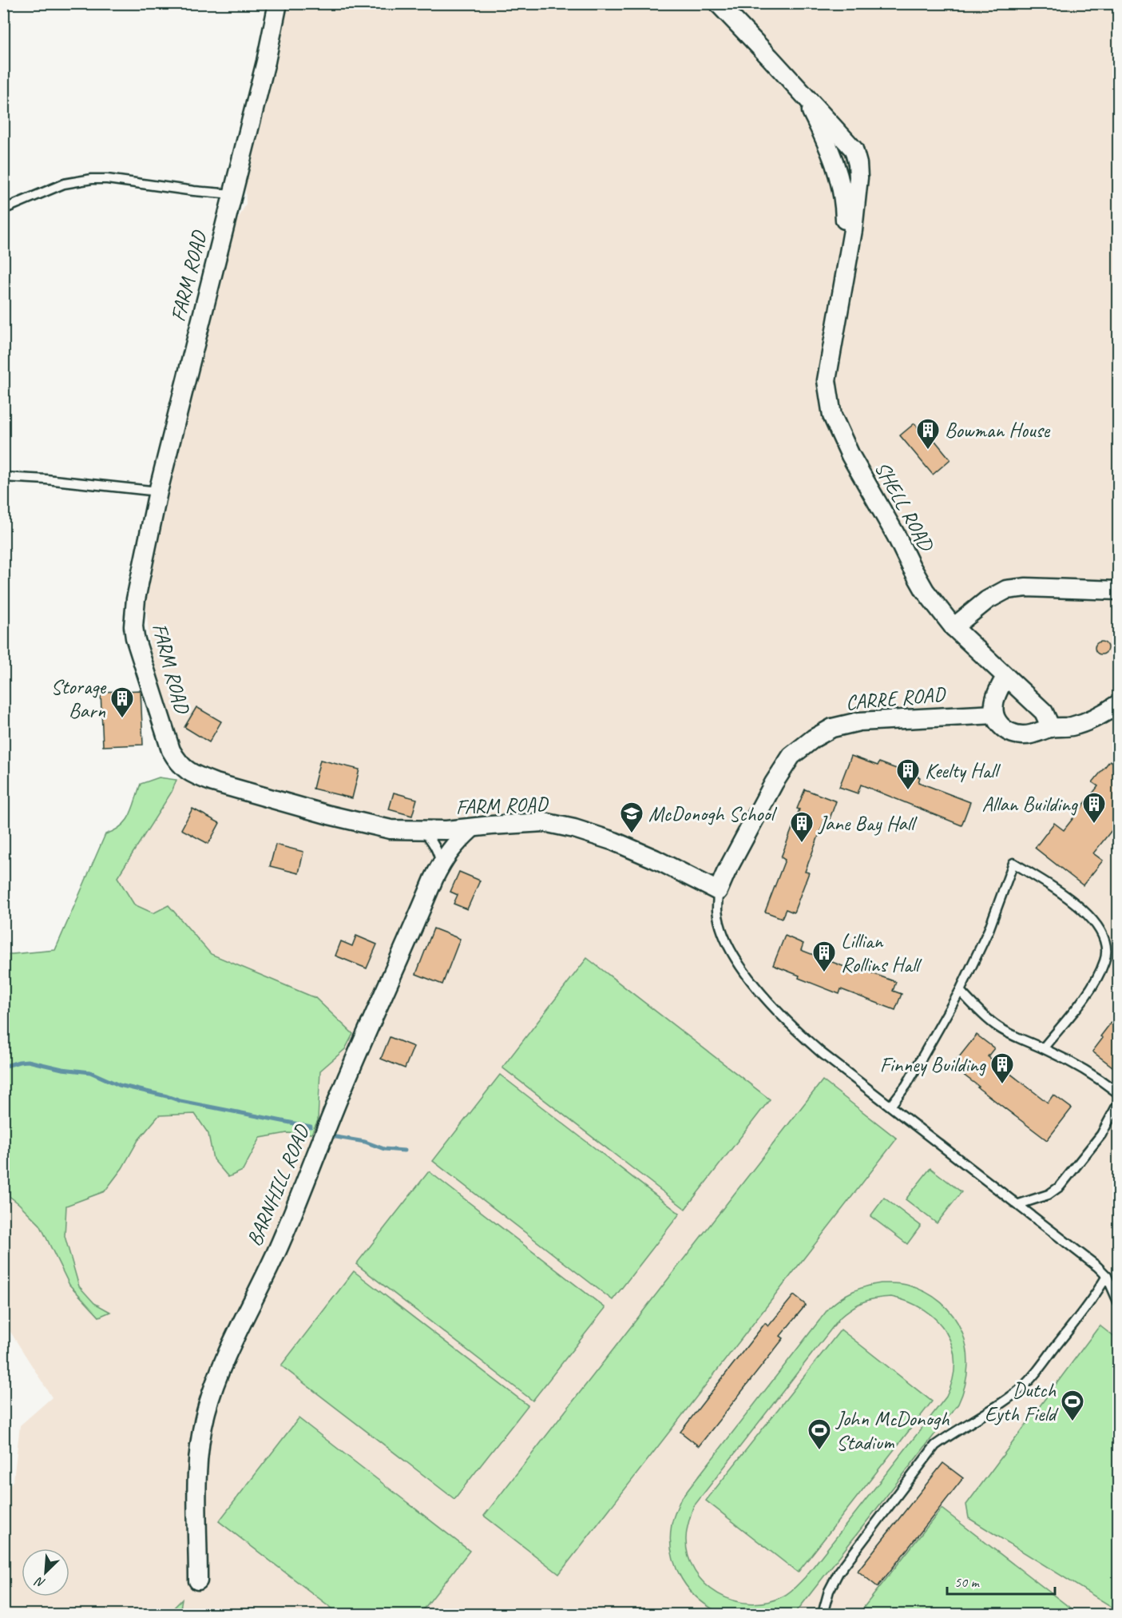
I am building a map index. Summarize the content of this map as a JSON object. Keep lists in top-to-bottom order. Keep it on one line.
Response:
{"streets":{"street":["FARM ROAD","SHELL ROAD","CARRE ROAD","BARNHILL ROAD"]},"crossings":[["FARM ROAD","CARRE ROAD"],["FARM ROAD","BARNHILL ROAD"]],"places":{"building":["Bowman House","Storage Barn","Keelty Hall","Allan Building","Jane Bay Hall","Lillian Rollins Hall","Finney Building"],"school or university":["McDonogh School"],"sports":["Dutch Eyth Field","John McDonogh Stadium"]},"scale_bar":"50 m","north":"bottom left"}
